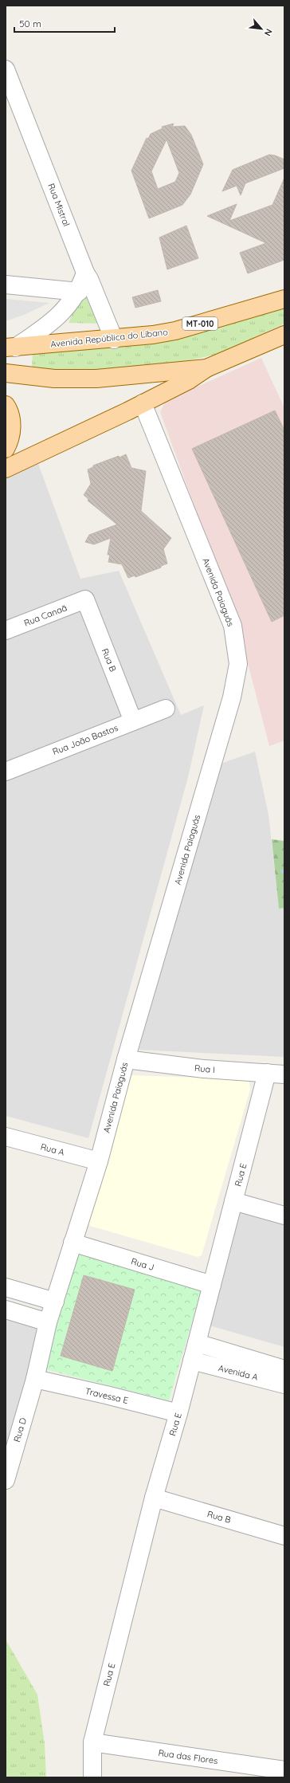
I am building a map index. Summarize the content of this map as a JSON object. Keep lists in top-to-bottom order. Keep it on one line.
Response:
{"streets":{"main road":["MT-010","Avenida República do Líbano"],"street":["Rua Mistral","Avenida Paiaguás","Rua Canaã","Rua B","Rua João Bastos","Rua I","Rua A","Rua E","Rua J","Avenida A","Travessa E","Rua D","Rua das Flores"]},"crossings":[["Rua Mistral","Avenida República do Líbano"],["Avenida Paiaguás","Rua I"],["Avenida Paiaguás","Rua A"],["Avenida Paiaguás","Rua J"],["Avenida Paiaguás","Travessa E"],["Avenida Paiaguás","Rua D"],["Rua Canaã","Rua B"],["Rua B","Rua João Bastos"],["Rua B","Rua E"],["Rua I","Rua E"],["Rua E","Rua J"],["Rua E","Avenida A"],["Rua E","Travessa E"],["Rua E","Rua das Flores"],["Travessa E","Rua D"]],"scale_bar":"50 m","north":"bottom right"}
